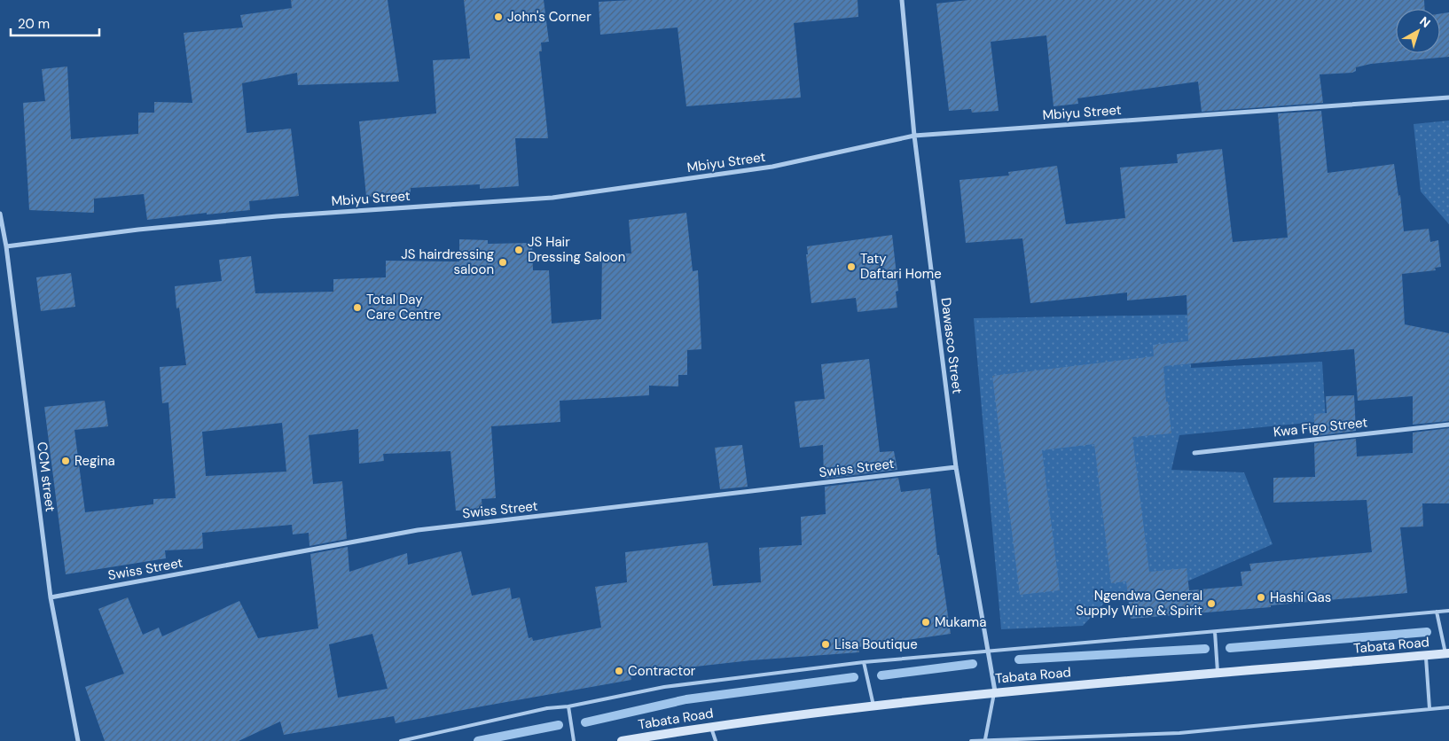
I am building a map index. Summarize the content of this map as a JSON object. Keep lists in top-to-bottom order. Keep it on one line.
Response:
{"streets":{"main road":["Tabata Road"],"street":["Mbiyu Street","Dawasco Street","Kwa Figo Street","Swiss Street","CCM street"]},"crossings":[["Mbiyu Street","Dawasco Street"],["Mbiyu Street","CCM street"],["Dawasco Street","Swiss Street"],["Dawasco Street","Tabata Road"],["Swiss Street","CCM street"]],"places":["John's Corner","JS Hair Dressing Saloon","JS hairdressing saloon","Taty Daftari Home","Total Day Care Centre","Regina","Hashi Gas","Ngendwa General Supply Wine & Spirit","Mukama","Lisa Boutique","Contractor"],"scale_bar":"20 m","north":"top right"}
